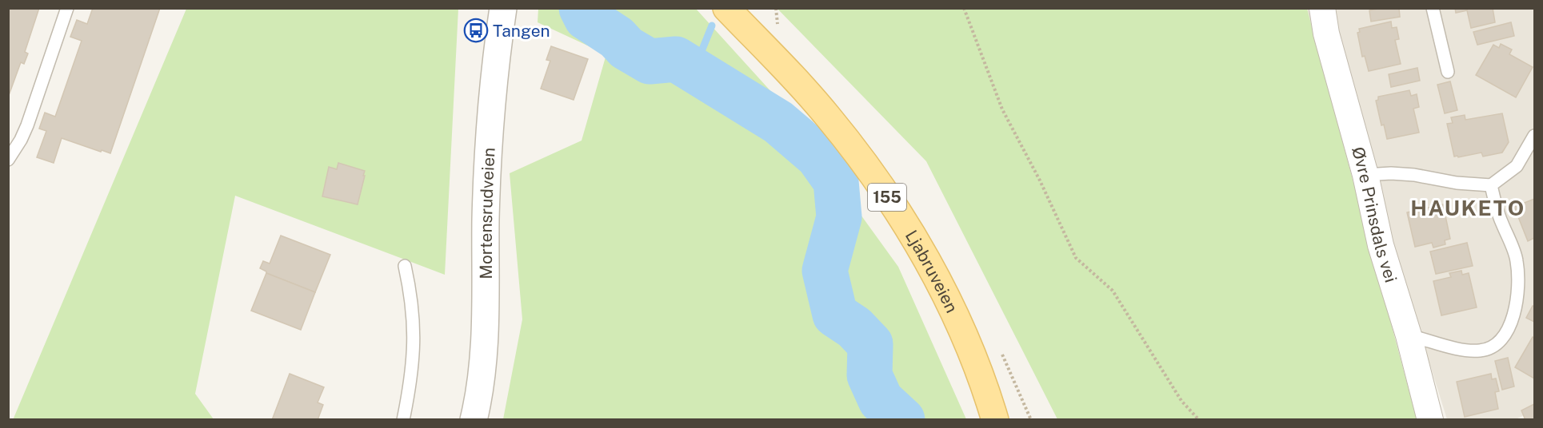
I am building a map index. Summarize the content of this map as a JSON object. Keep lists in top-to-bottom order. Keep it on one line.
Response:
{"streets":{"main road":["155","Ljabruveien"],"street":["Mortensrudveien","Øvre Prinsdals vei"]},"districts":["HAUKETO"],"places":{"bus stop":["Tangen"]}}
